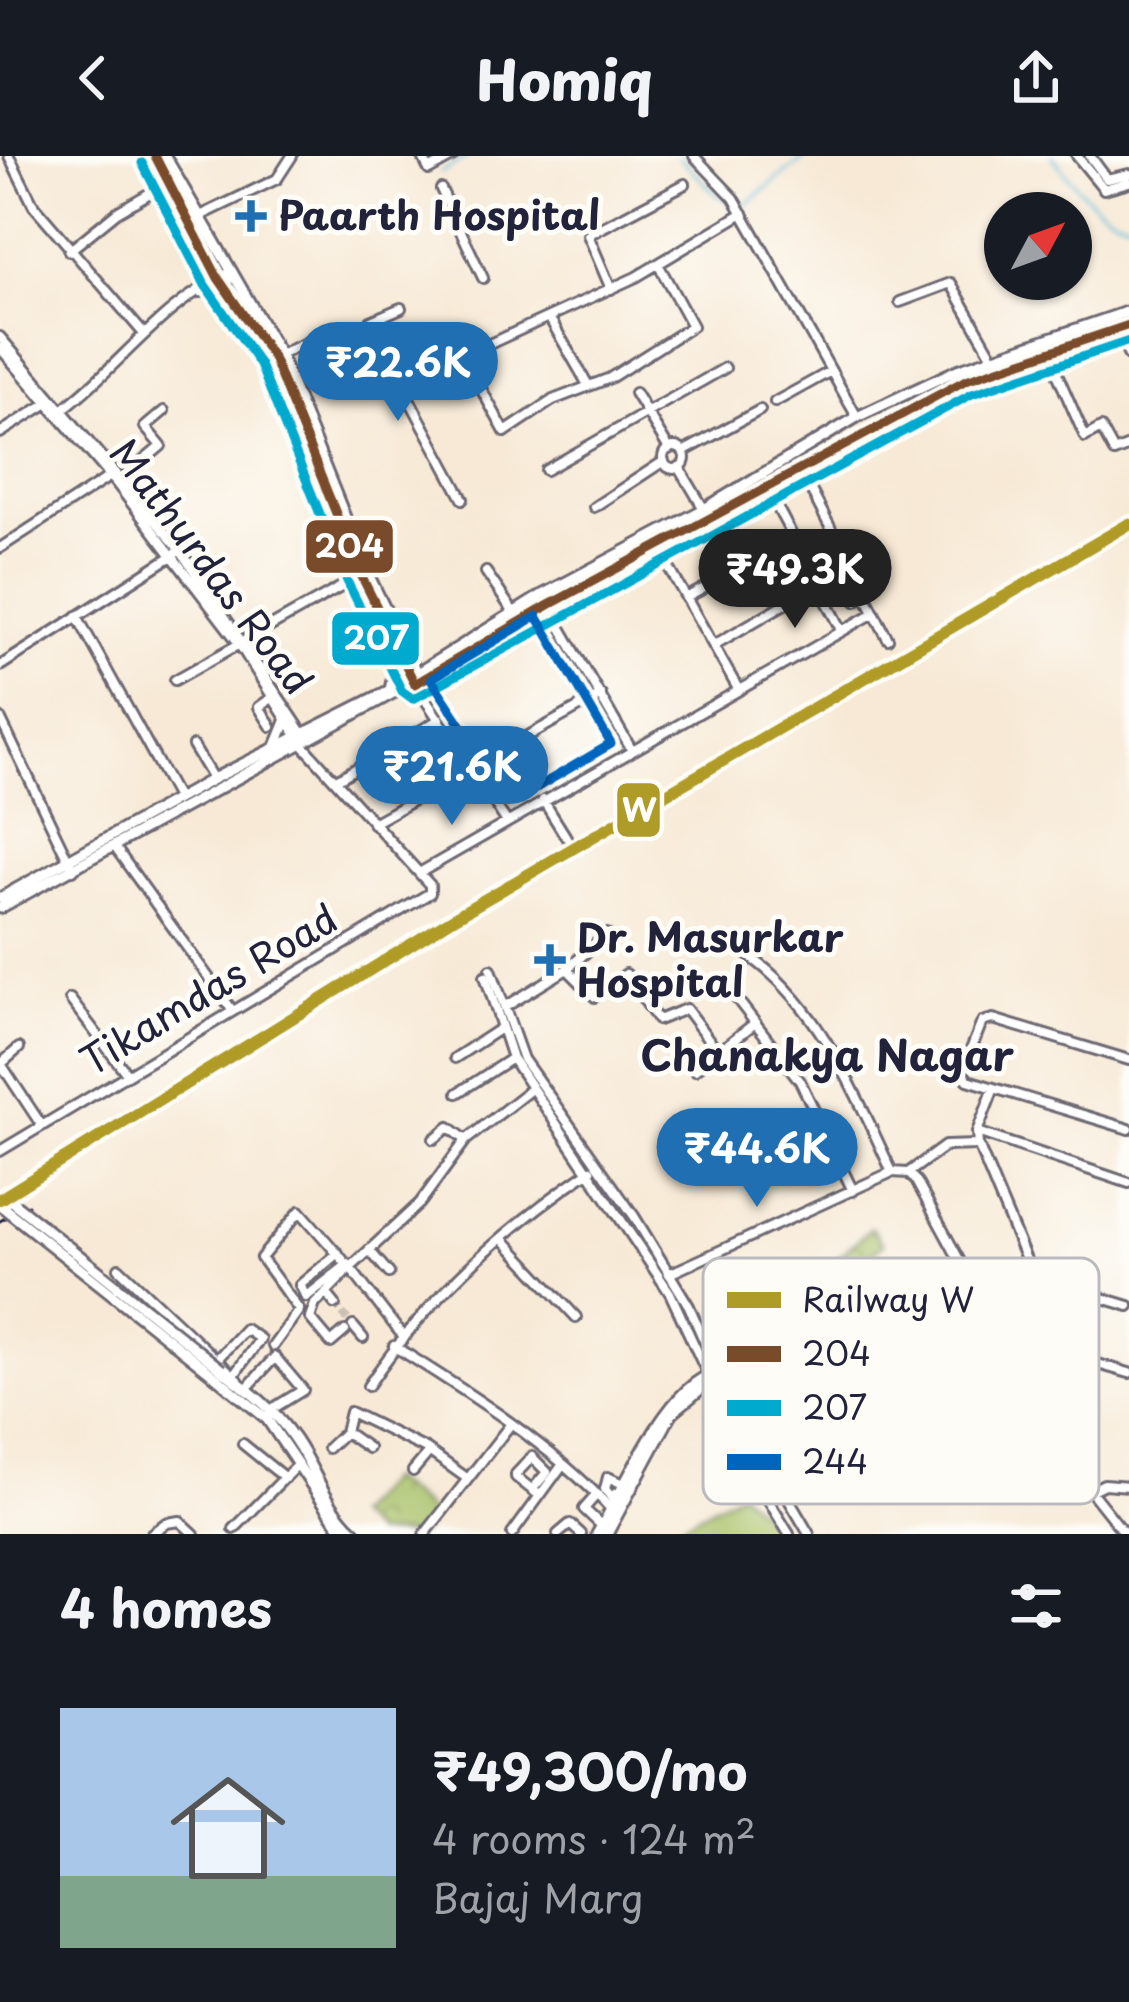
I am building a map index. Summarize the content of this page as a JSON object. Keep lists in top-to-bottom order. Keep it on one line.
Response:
{"streets":{"street":["Mathurdas Road","Tikamdas Road"]},"crossings":[["Mathurdas Road","Tikamdas Road"]],"districts":["Chanakya Nagar"],"places":{"health":["Paarth Hospital","Dr. Masurkar Hospital"]},"lines":["transit line 204","transit line 207","rail line W","transit line 244"],"legend":["Railway W","204","207","244"],"north":"top right","page":{"header":"Homiq","price":["₹22.6K","₹49.3K","₹21.6K","₹44.6K"],"heading":"4 homes","list":[{"name":"₹49,300/mo","note":"4 rooms · 124 m² · Bajaj Marg"}]}}
